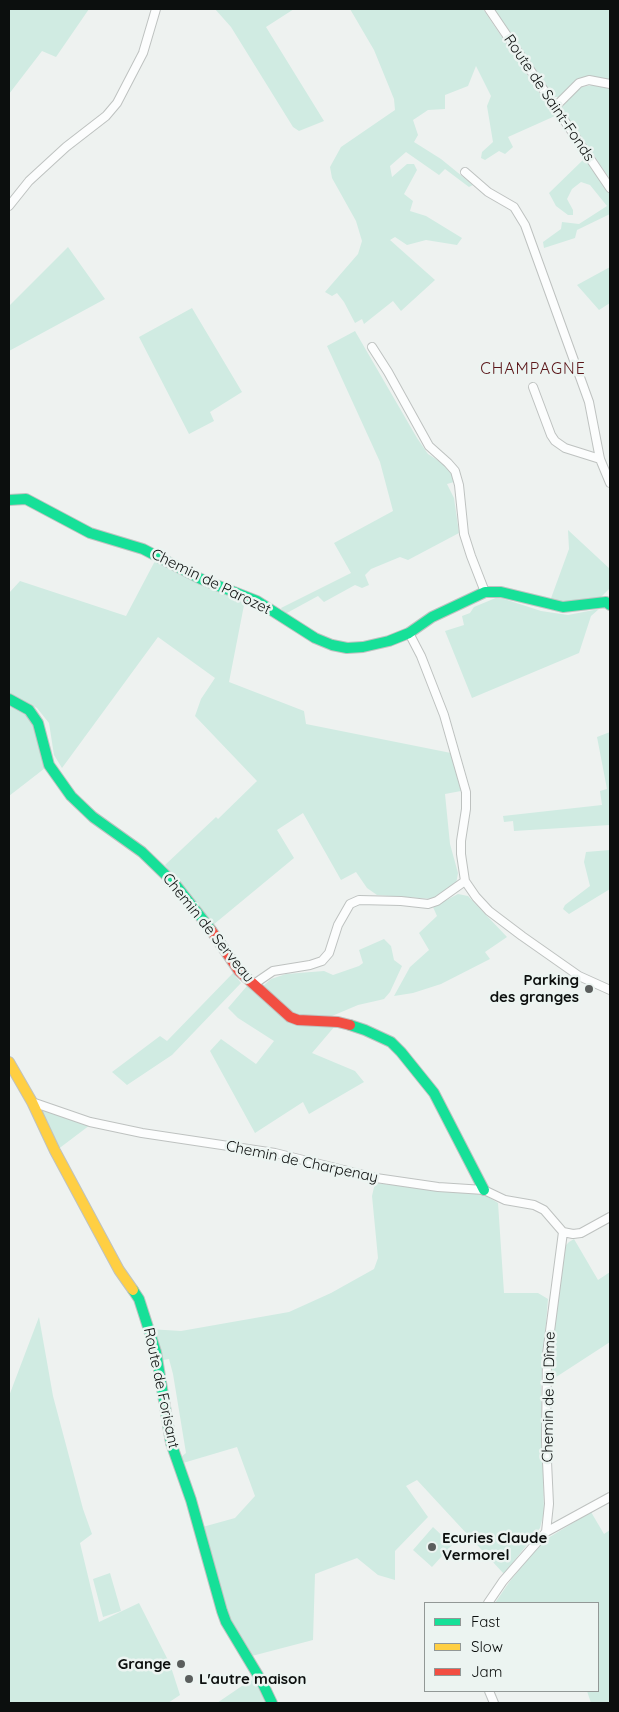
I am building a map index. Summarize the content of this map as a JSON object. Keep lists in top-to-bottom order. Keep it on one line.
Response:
{"streets":{"street":["Route de Saint-Fonds","Chemin de Parozet","Chemin de Serveau","Chemin de Charpenay","Route de Forisant","Chemin de la Dîme"]},"crossings":[["Chemin de Serveau","Chemin de Charpenay"],["Chemin de Charpenay","Route de Forisant"],["Chemin de Charpenay","Chemin de la Dîme"]],"districts":["CHAMPAGNE"],"places":["Parking des granges","Ecuries Claude Vermorel","Grange","L'autre maison"],"legend":["Fast","Slow","Jam"]}
